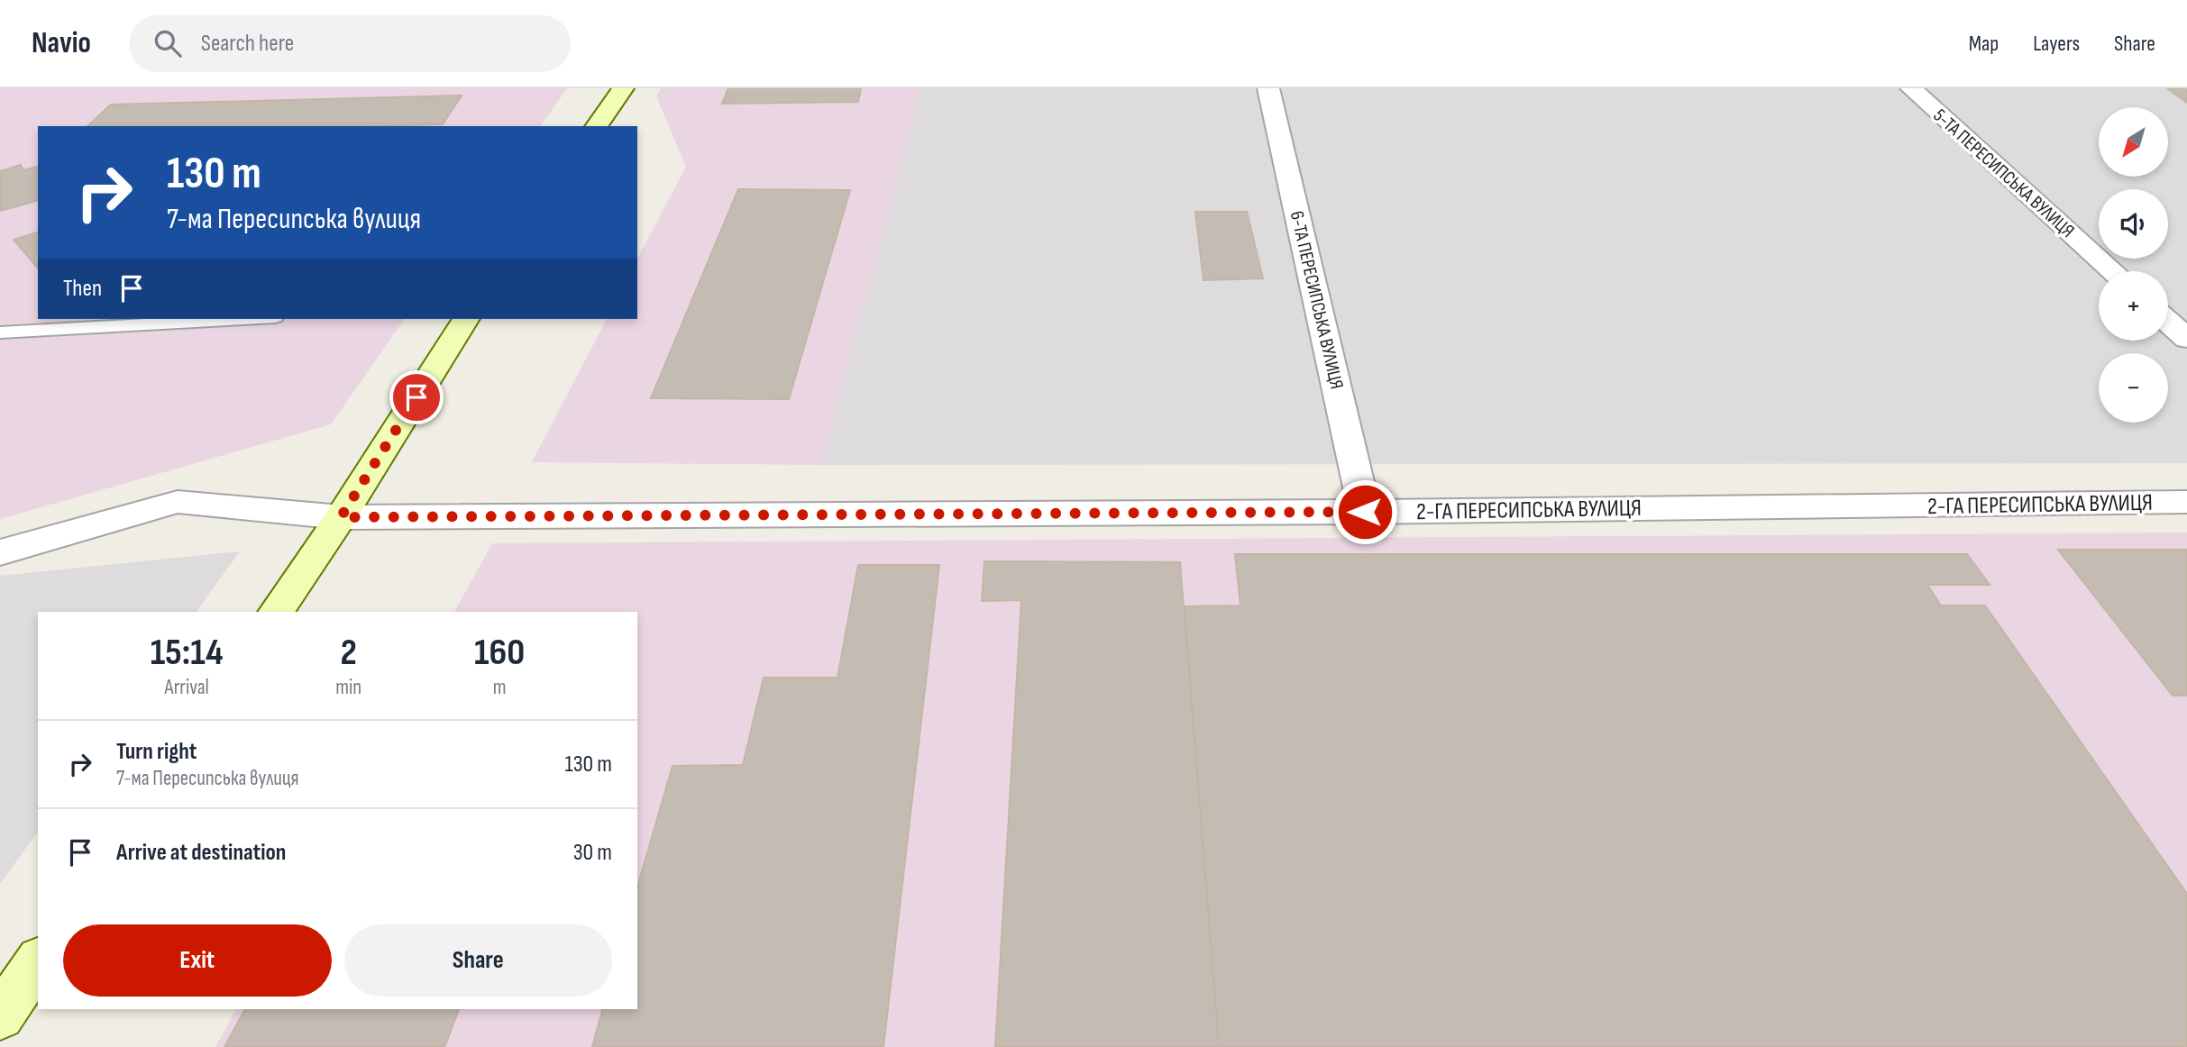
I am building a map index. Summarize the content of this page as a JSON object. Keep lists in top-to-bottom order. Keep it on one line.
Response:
{"streets":{"street":["5-ТА ПЕРЕСИПСЬКА ВУЛИЦЯ","6-ТА ПЕРЕСИПСЬКА ВУЛИЦЯ","2-ГА ПЕРЕСИПСЬКА ВУЛИЦЯ"]},"crossings":[["6-ТА ПЕРЕСИПСЬКА ВУЛИЦЯ","2-ГА ПЕРЕСИПСЬКА ВУЛИЦЯ"]],"north":"bottom left","page":{"header":"Navio","search":"Search here","nav":["Map","Layers","Share"],"map_buttons":["+","−"],"turn":["130 m","7-ма Пересипська вулиця"],"then":"Then","eta":["15:14","Arrival","2","min","160","m"],"list":[{"name":"Turn right","note":"7-ма Пересипська вулиця","value":"130 m"},{"name":"Arrive at destination","value":"30 m"}],"buttons":["Exit","Share"]}}
